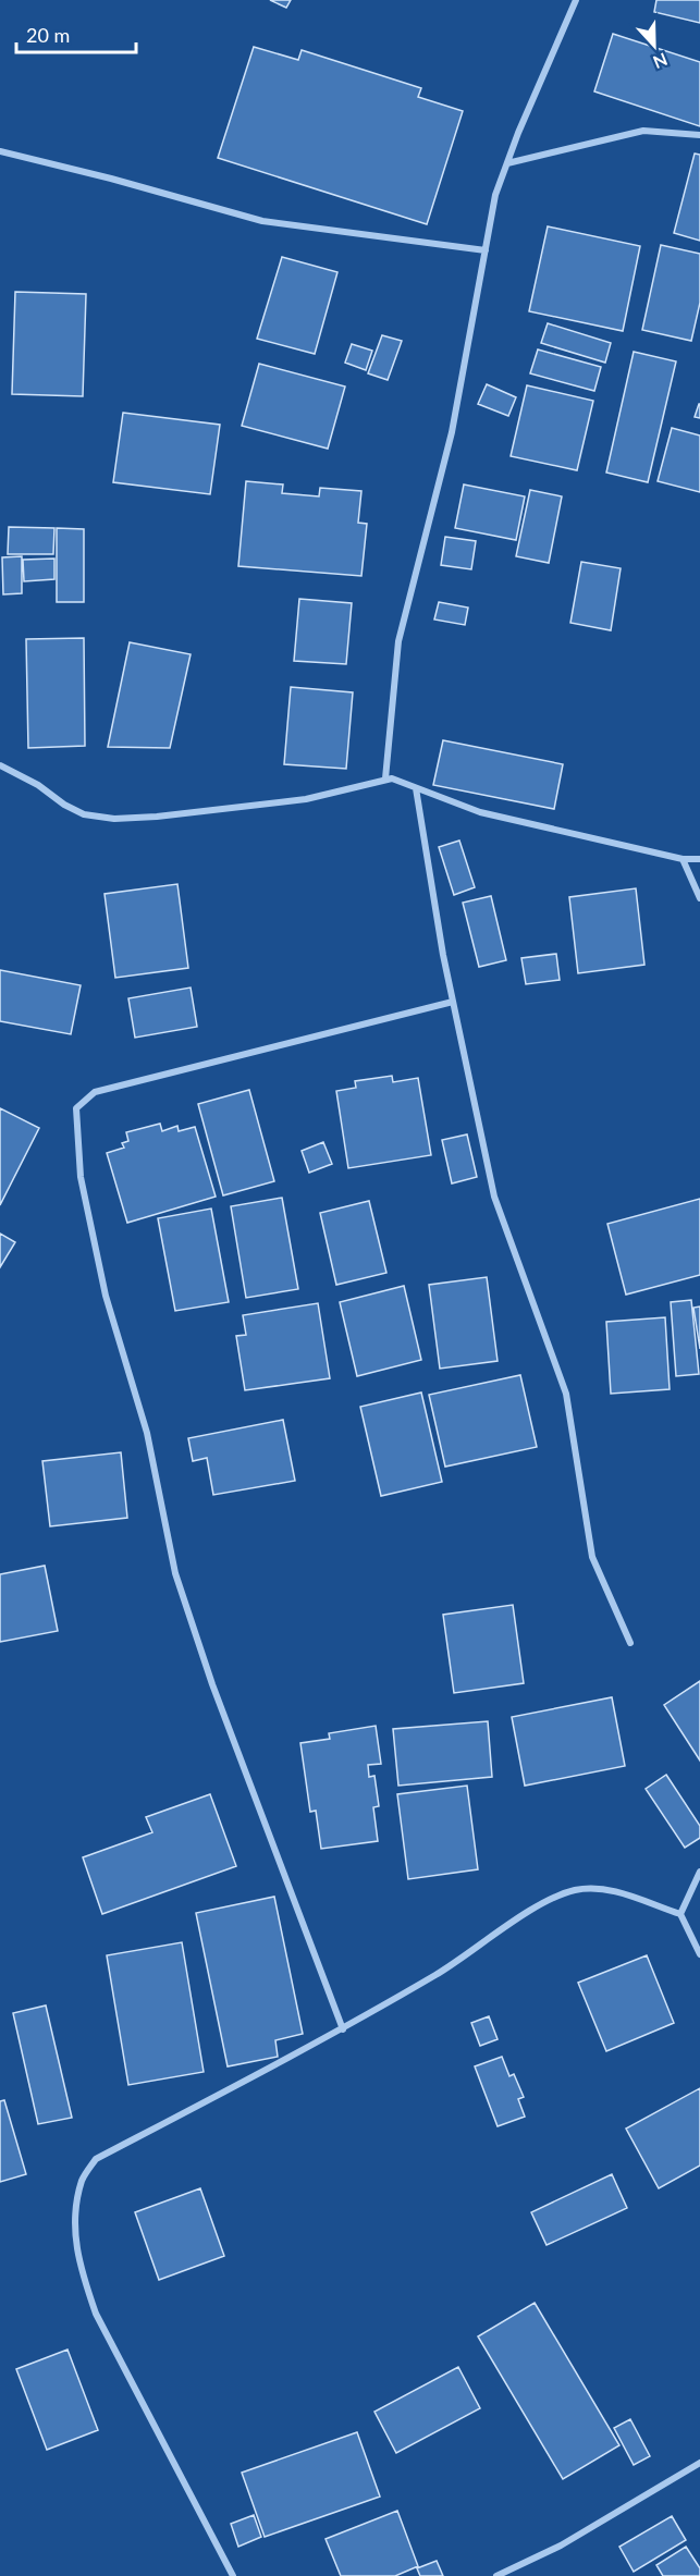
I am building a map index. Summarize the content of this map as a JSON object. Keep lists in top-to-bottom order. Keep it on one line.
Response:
{"scale_bar":"20 m","north":"bottom"}
